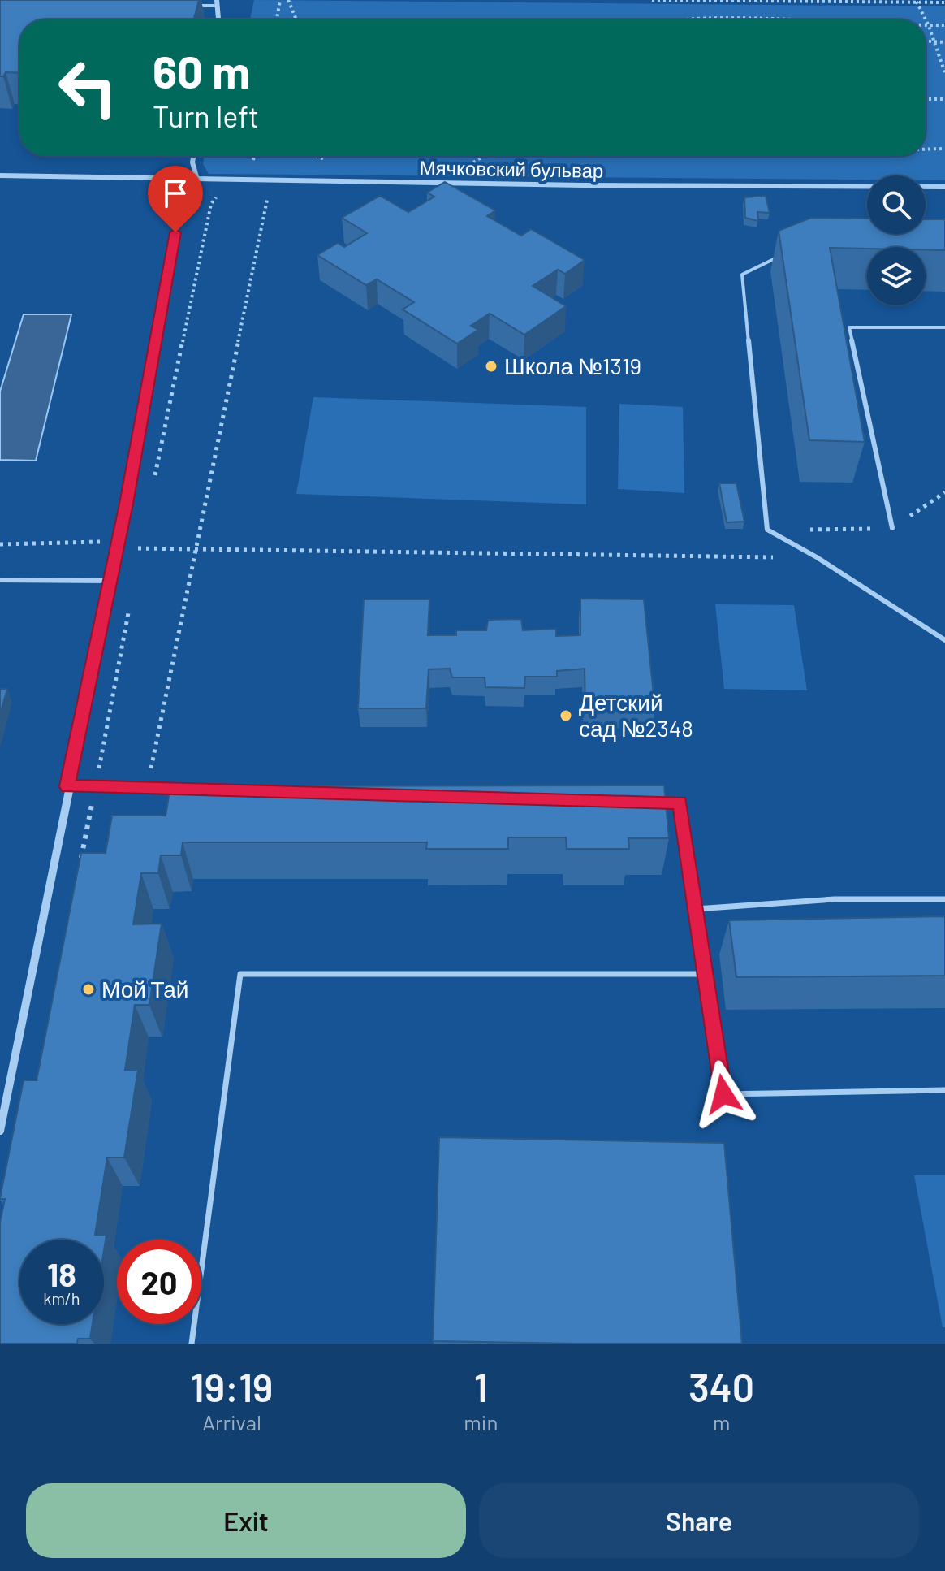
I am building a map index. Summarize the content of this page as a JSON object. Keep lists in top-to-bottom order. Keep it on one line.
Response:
{"streets":{"street":["Мячковский бульвар"]},"places":["Школа №1319","Детский сад №2348","Мой Тай"],"page":{"turn":["60 m","Turn left"],"speed":"18 km/h","limit":"20","eta":["19:19","Arrival","1","min","340","m"],"buttons":["Exit","Share"]}}
